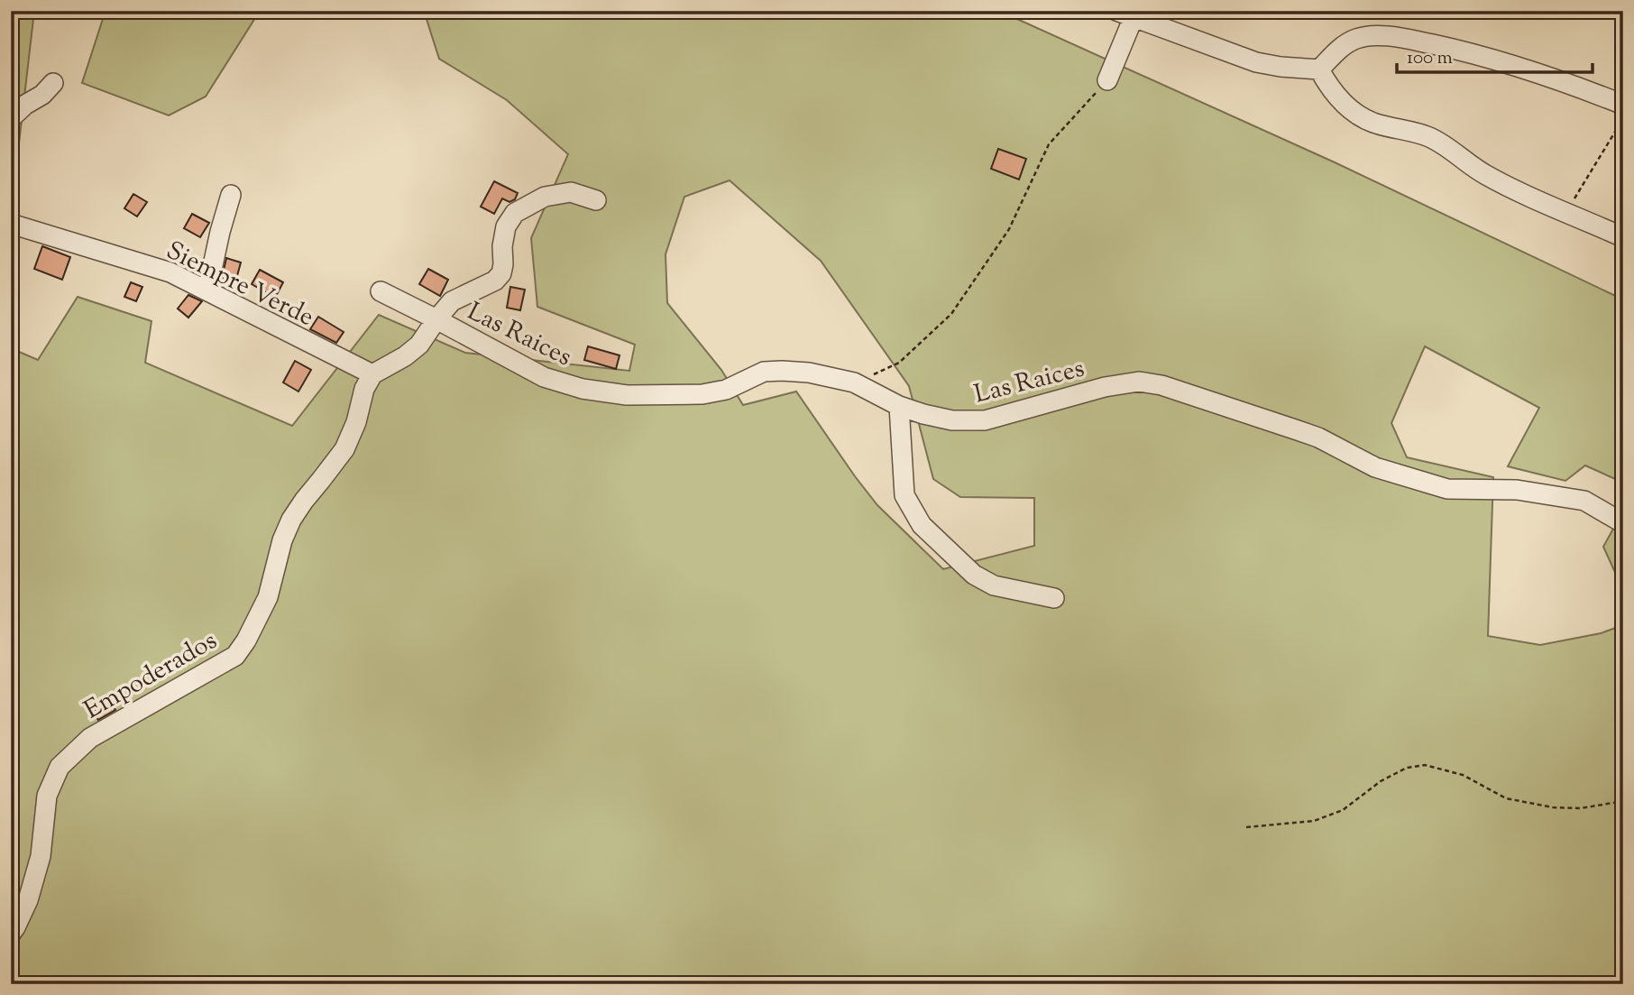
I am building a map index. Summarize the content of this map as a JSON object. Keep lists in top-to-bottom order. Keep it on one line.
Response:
{"streets":{"street":["Siempre Verde","Las Raices","Empoderados"]},"crossings":[["Siempre Verde","Empoderados"]],"scale_bar":"100 m"}
